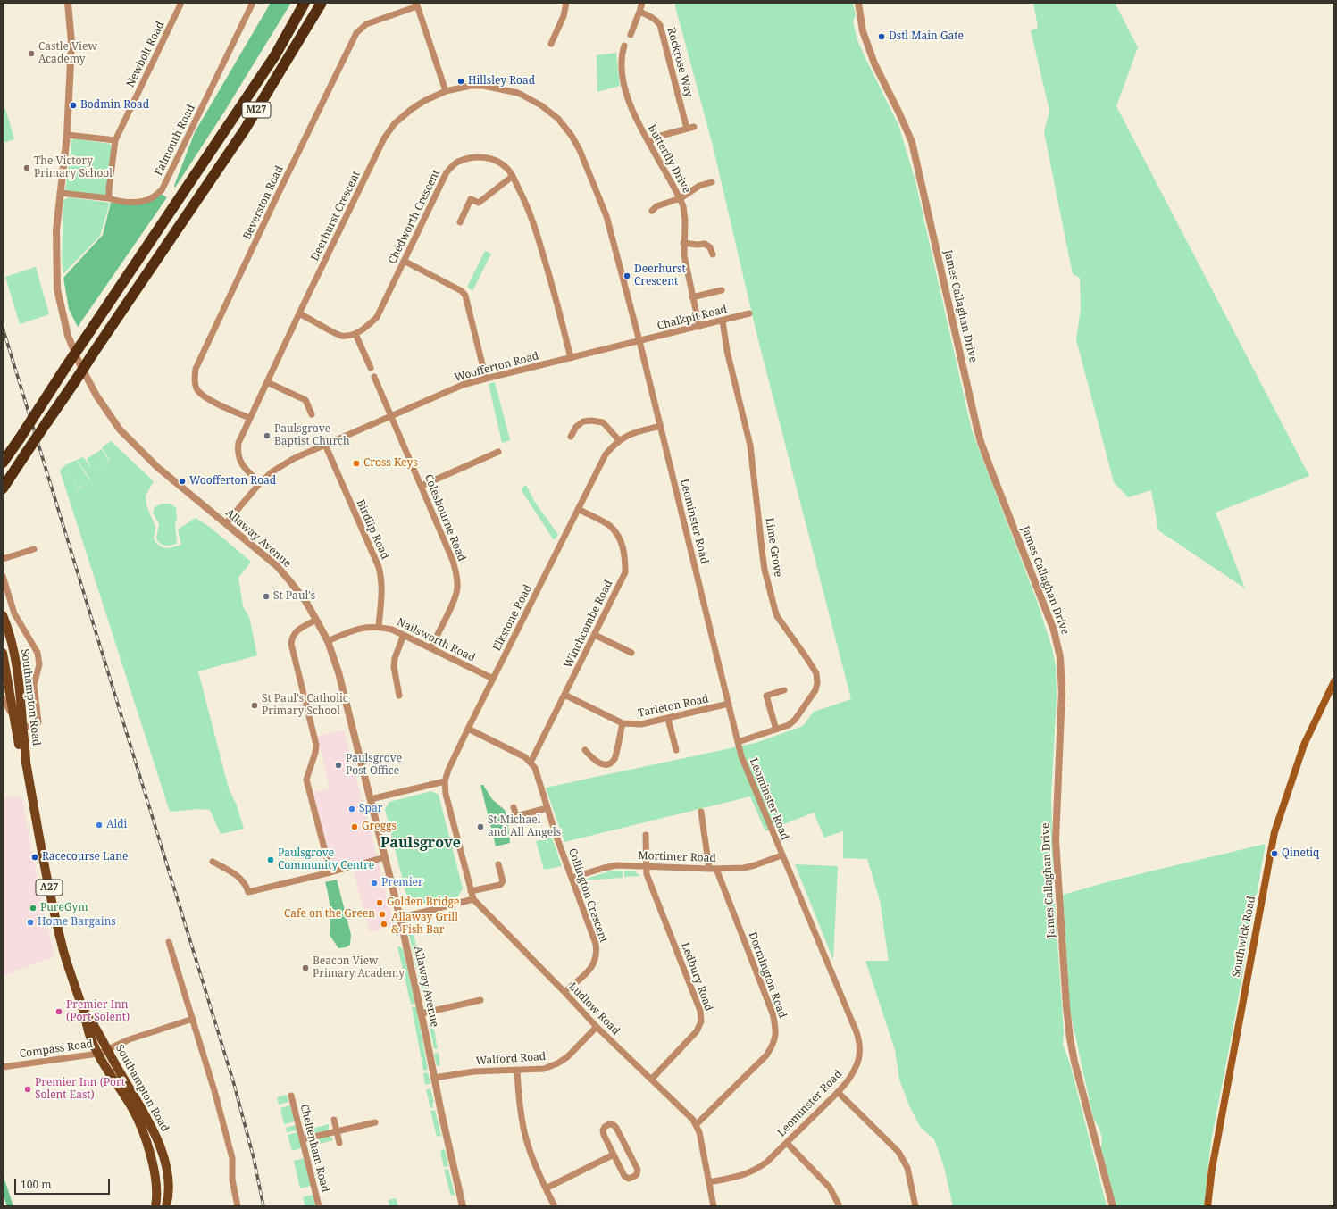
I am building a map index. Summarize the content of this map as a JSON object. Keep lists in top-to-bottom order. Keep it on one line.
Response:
{"streets":{"highway":["M27"],"main road":["Southampton Road","A27","Southwick Road"],"street":["Newbolt Road","Rockrose Way","Falmouth Road","Butterfly Drive","Beverston Road","Deerhurst Crescent","Chedworth Crescent","James Callaghan Drive","Chalkpit Road","Woofferton Road","Colesbourne Road","Leominster Road","Birdlip Road","Allaway Avenue","Lime Grove","Elkstone Road","Winchcombe Road","Nailsworth Road","Tarleton Road","Mortimer Road","Collington Crescent","Dormington Road","Ledbury Road","Ludlow Road","Compass Road","Walford Road","Cheltenham Road"]},"crossings":[["Newbolt Road","Falmouth Road"],["Falmouth Road","Allaway Avenue"],["Butterfly Drive","Chalkpit Road"],["Beverston Road","Deerhurst Crescent"],["Deerhurst Crescent","Chalkpit Road"],["Deerhurst Crescent","Woofferton Road"],["Deerhurst Crescent","Leominster Road"],["Chedworth Crescent","Woofferton Road"],["Chalkpit Road","Woofferton Road"],["Chalkpit Road","Leominster Road"],["Chalkpit Road","Lime Grove"],["Woofferton Road","Colesbourne Road"],["Woofferton Road","Leominster Road"],["Woofferton Road","Birdlip Road"],["Woofferton Road","Allaway Avenue"],["Colesbourne Road","Nailsworth Road"],["Leominster Road","Lime Grove"],["Leominster Road","Elkstone Road"],["Leominster Road","Tarleton Road"],["Leominster Road","Mortimer Road"],["Leominster Road","Ludlow Road"],["Birdlip Road","Nailsworth Road"],["Allaway Avenue","Nailsworth Road"],["Allaway Avenue","Walford Road"],["Elkstone Road","Winchcombe Road"],["Elkstone Road","Nailsworth Road"],["Elkstone Road","Collington Crescent"],["Winchcombe Road","Tarleton Road"],["Winchcombe Road","Collington Crescent"],["Southampton Road","Compass Road"],["Mortimer Road","Collington Crescent"],["Mortimer Road","Dormington Road"],["Mortimer Road","Ledbury Road"],["Collington Crescent","Ludlow Road"],["Dormington Road","Ludlow Road"],["Ledbury Road","Ludlow Road"],["Ludlow Road","Walford Road"]],"districts":["Paulsgrove"],"places":["Dstl Main Gate","Castle View Academy","Hillsley Road","Bodmin Road","The Victory Primary School","Deerhurst Crescent","Paulsgrove Baptist Church","Cross Keys","Woofferton Road","St Paul's","St Paul's Catholic Primary School","Paulsgrove Post Office","Spar","Aldi","Greggs","St Michael and All Angels","Qinetiq","Racecourse Lane","Paulsgrove Community Centre","Premier","Golden Bridge","PureGym","Cafe on the Green","Home Bargains","Allaway Grill & Fish Bar","Beacon View Primary Academy","Premier Inn (Port Solent)","Premier Inn (Port Solent East)"],"scale_bar":"100 m"}
